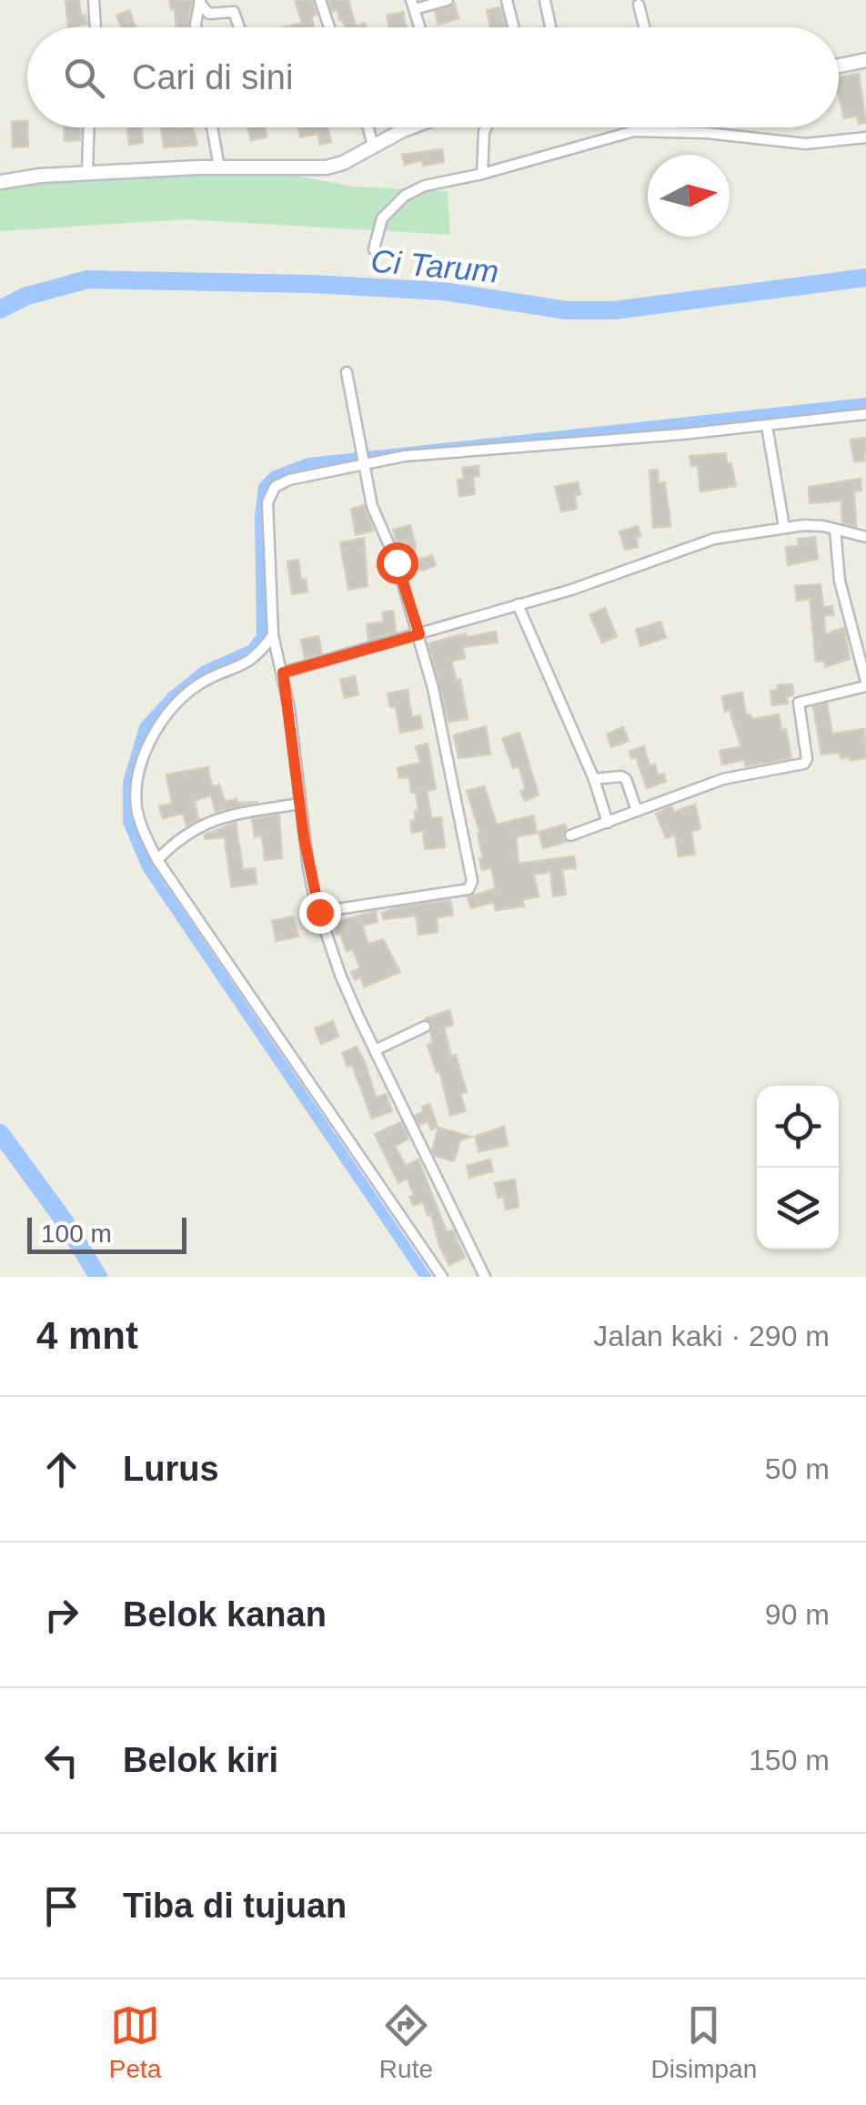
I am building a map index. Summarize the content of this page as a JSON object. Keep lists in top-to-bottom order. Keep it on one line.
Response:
{"water":["Ci Tarum"],"scale_bar":"100 m","north":"right","page":{"search":"Cari di sini","scale":"100 m","heading":["4 mnt","Jalan kaki · 290 m"],"list":[["Lurus","50 m"],["Belok kanan","90 m"],["Belok kiri","150 m"],"Tiba di tujuan"],"nav":["Peta","Rute","Disimpan"]}}
